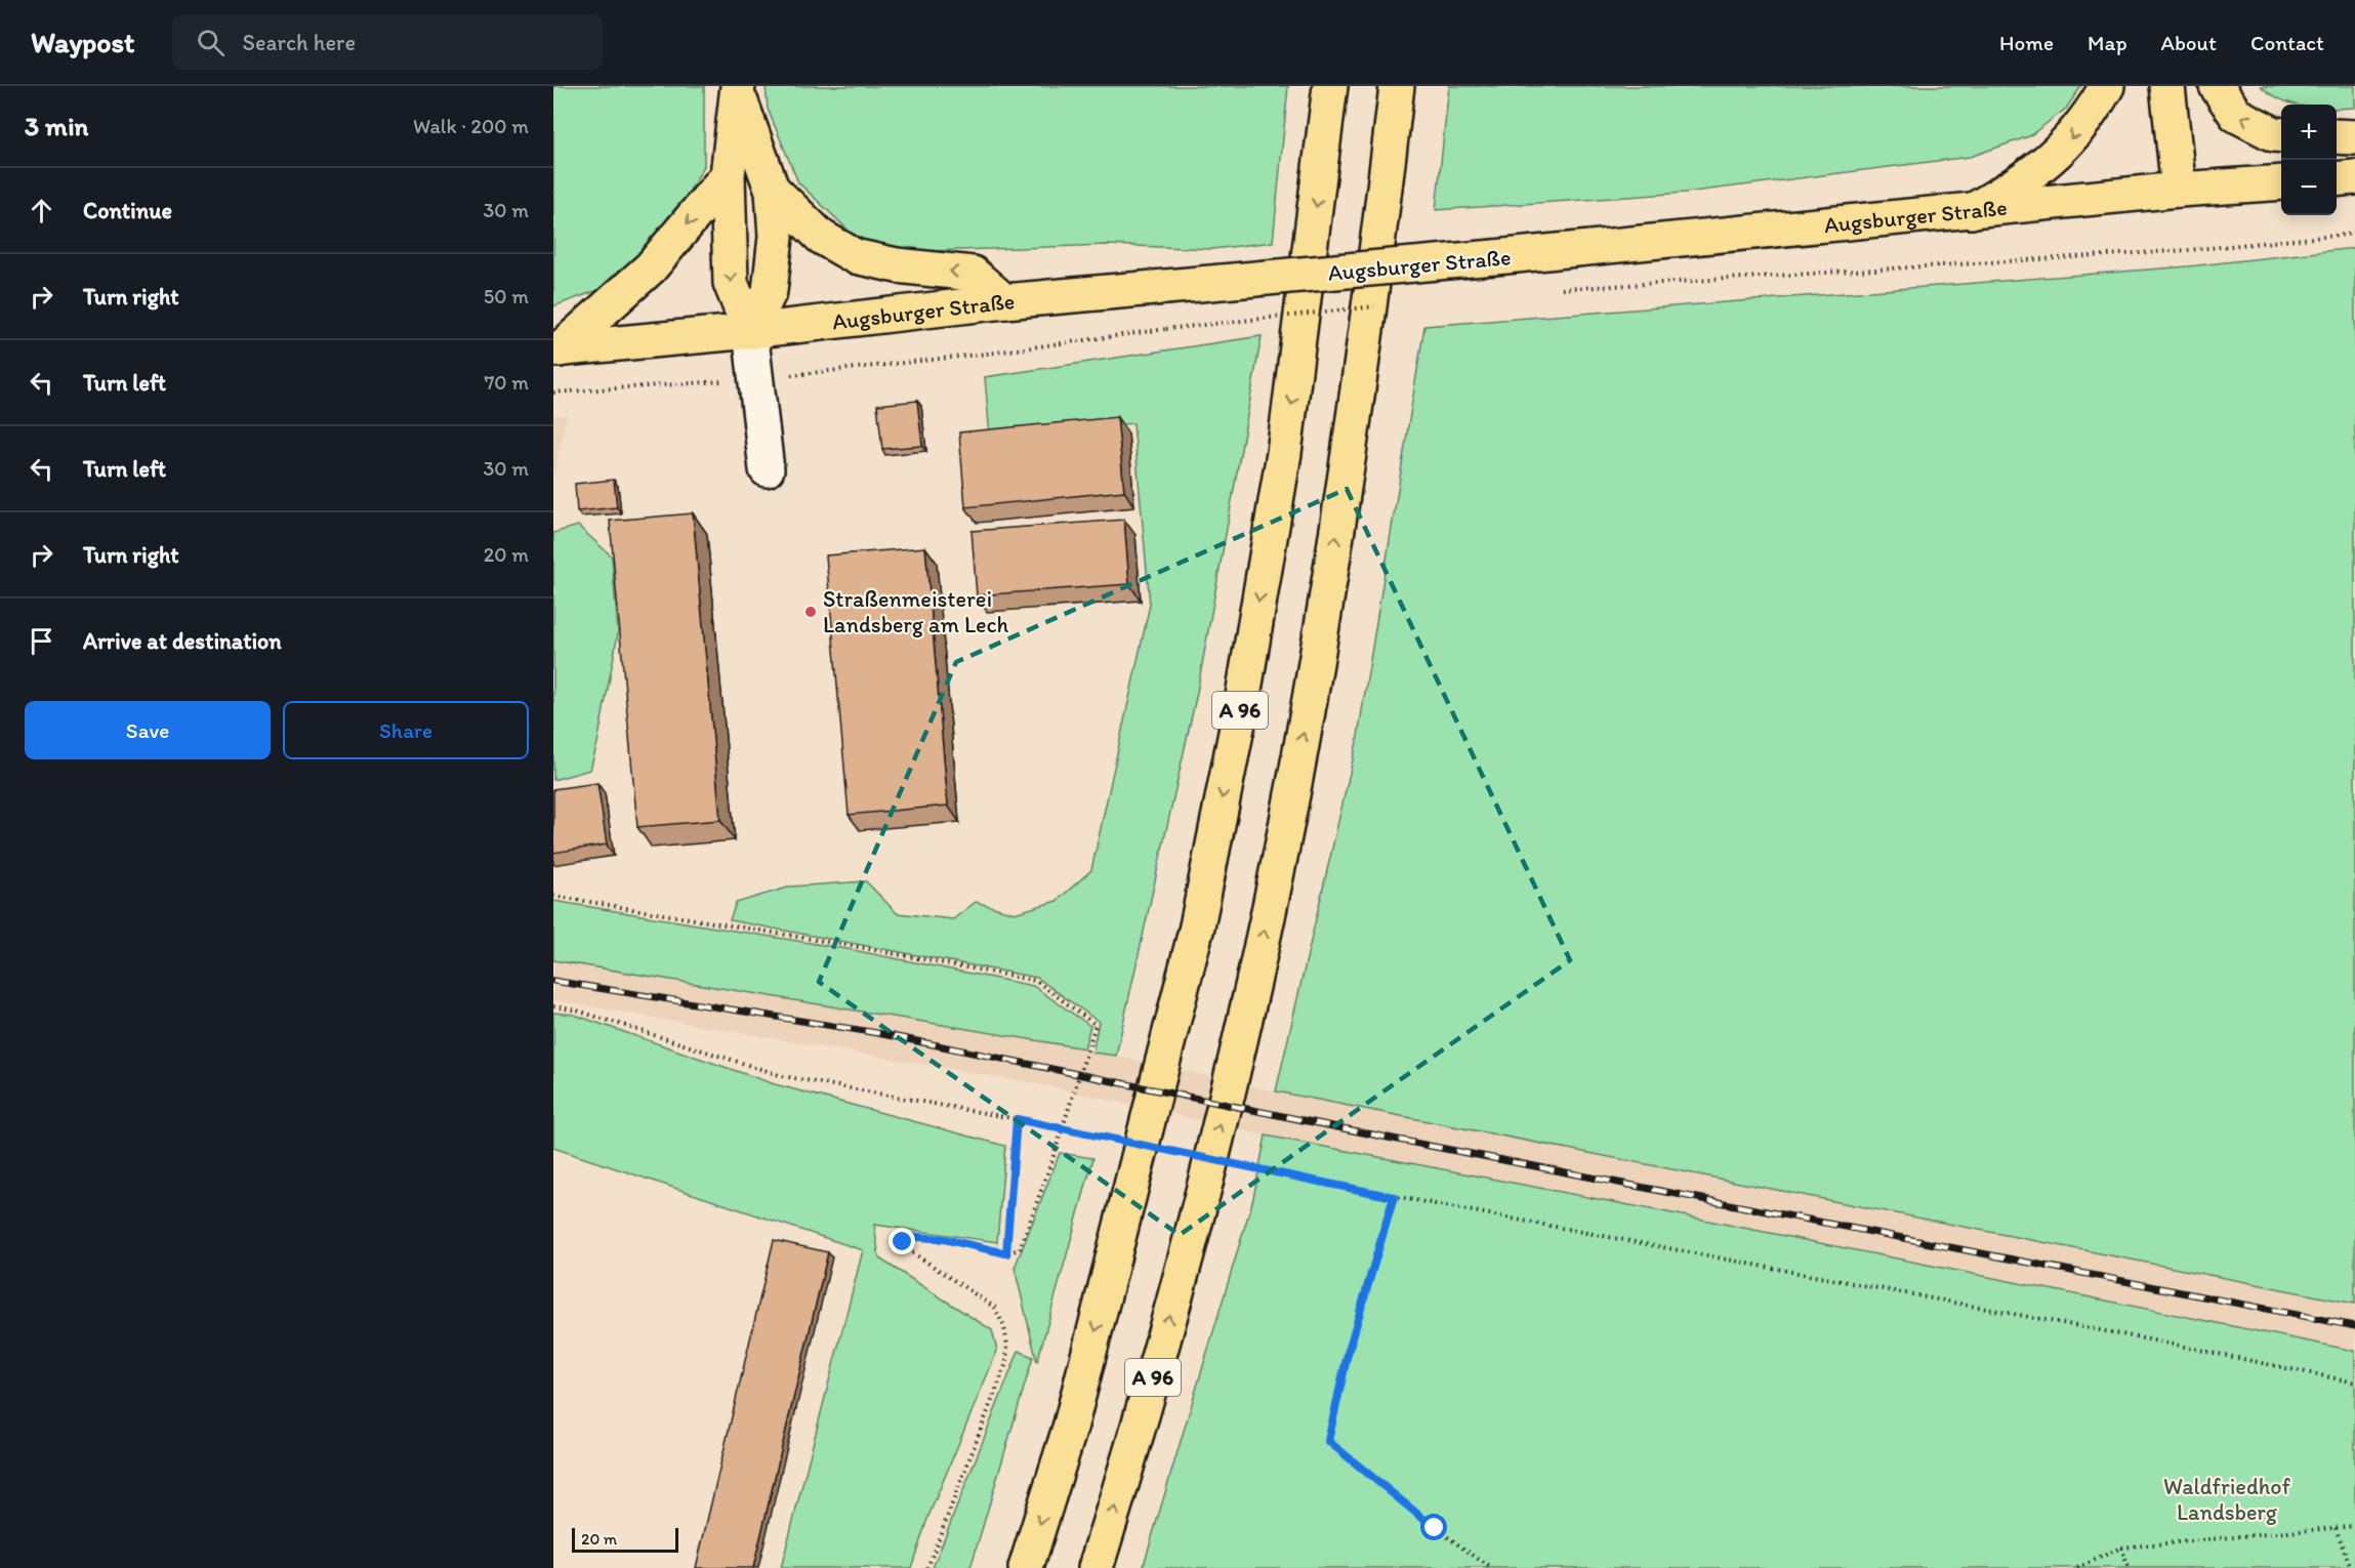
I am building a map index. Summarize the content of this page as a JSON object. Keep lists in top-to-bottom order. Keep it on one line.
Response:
{"streets":{"main road":["Augsburger Straße","A 96"]},"parks":["Waldfriedhof Landsberg"],"places":["Straßenmeisterei Landsberg am Lech"],"scale_bar":"20 m","page":{"header":"Waypost","search":"Search here","nav":["Home","Map","About","Contact"],"heading":["3 min","Walk · 200 m"],"map_buttons":["+","−"],"list":[["Continue","30 m"],["Turn right","50 m"],["Turn left","70 m"],["Turn left","30 m"],["Turn right","20 m"],"Arrive at destination"],"buttons":["Save","Share"],"scale":"20 m"}}
